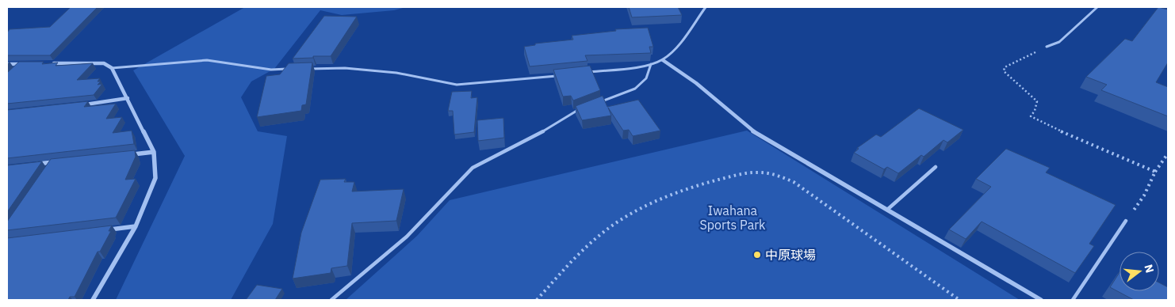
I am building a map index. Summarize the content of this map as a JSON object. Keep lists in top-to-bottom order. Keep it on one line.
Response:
{"parks":["Iwahana Sports Park"],"places":["中原球場"],"north":"right"}
